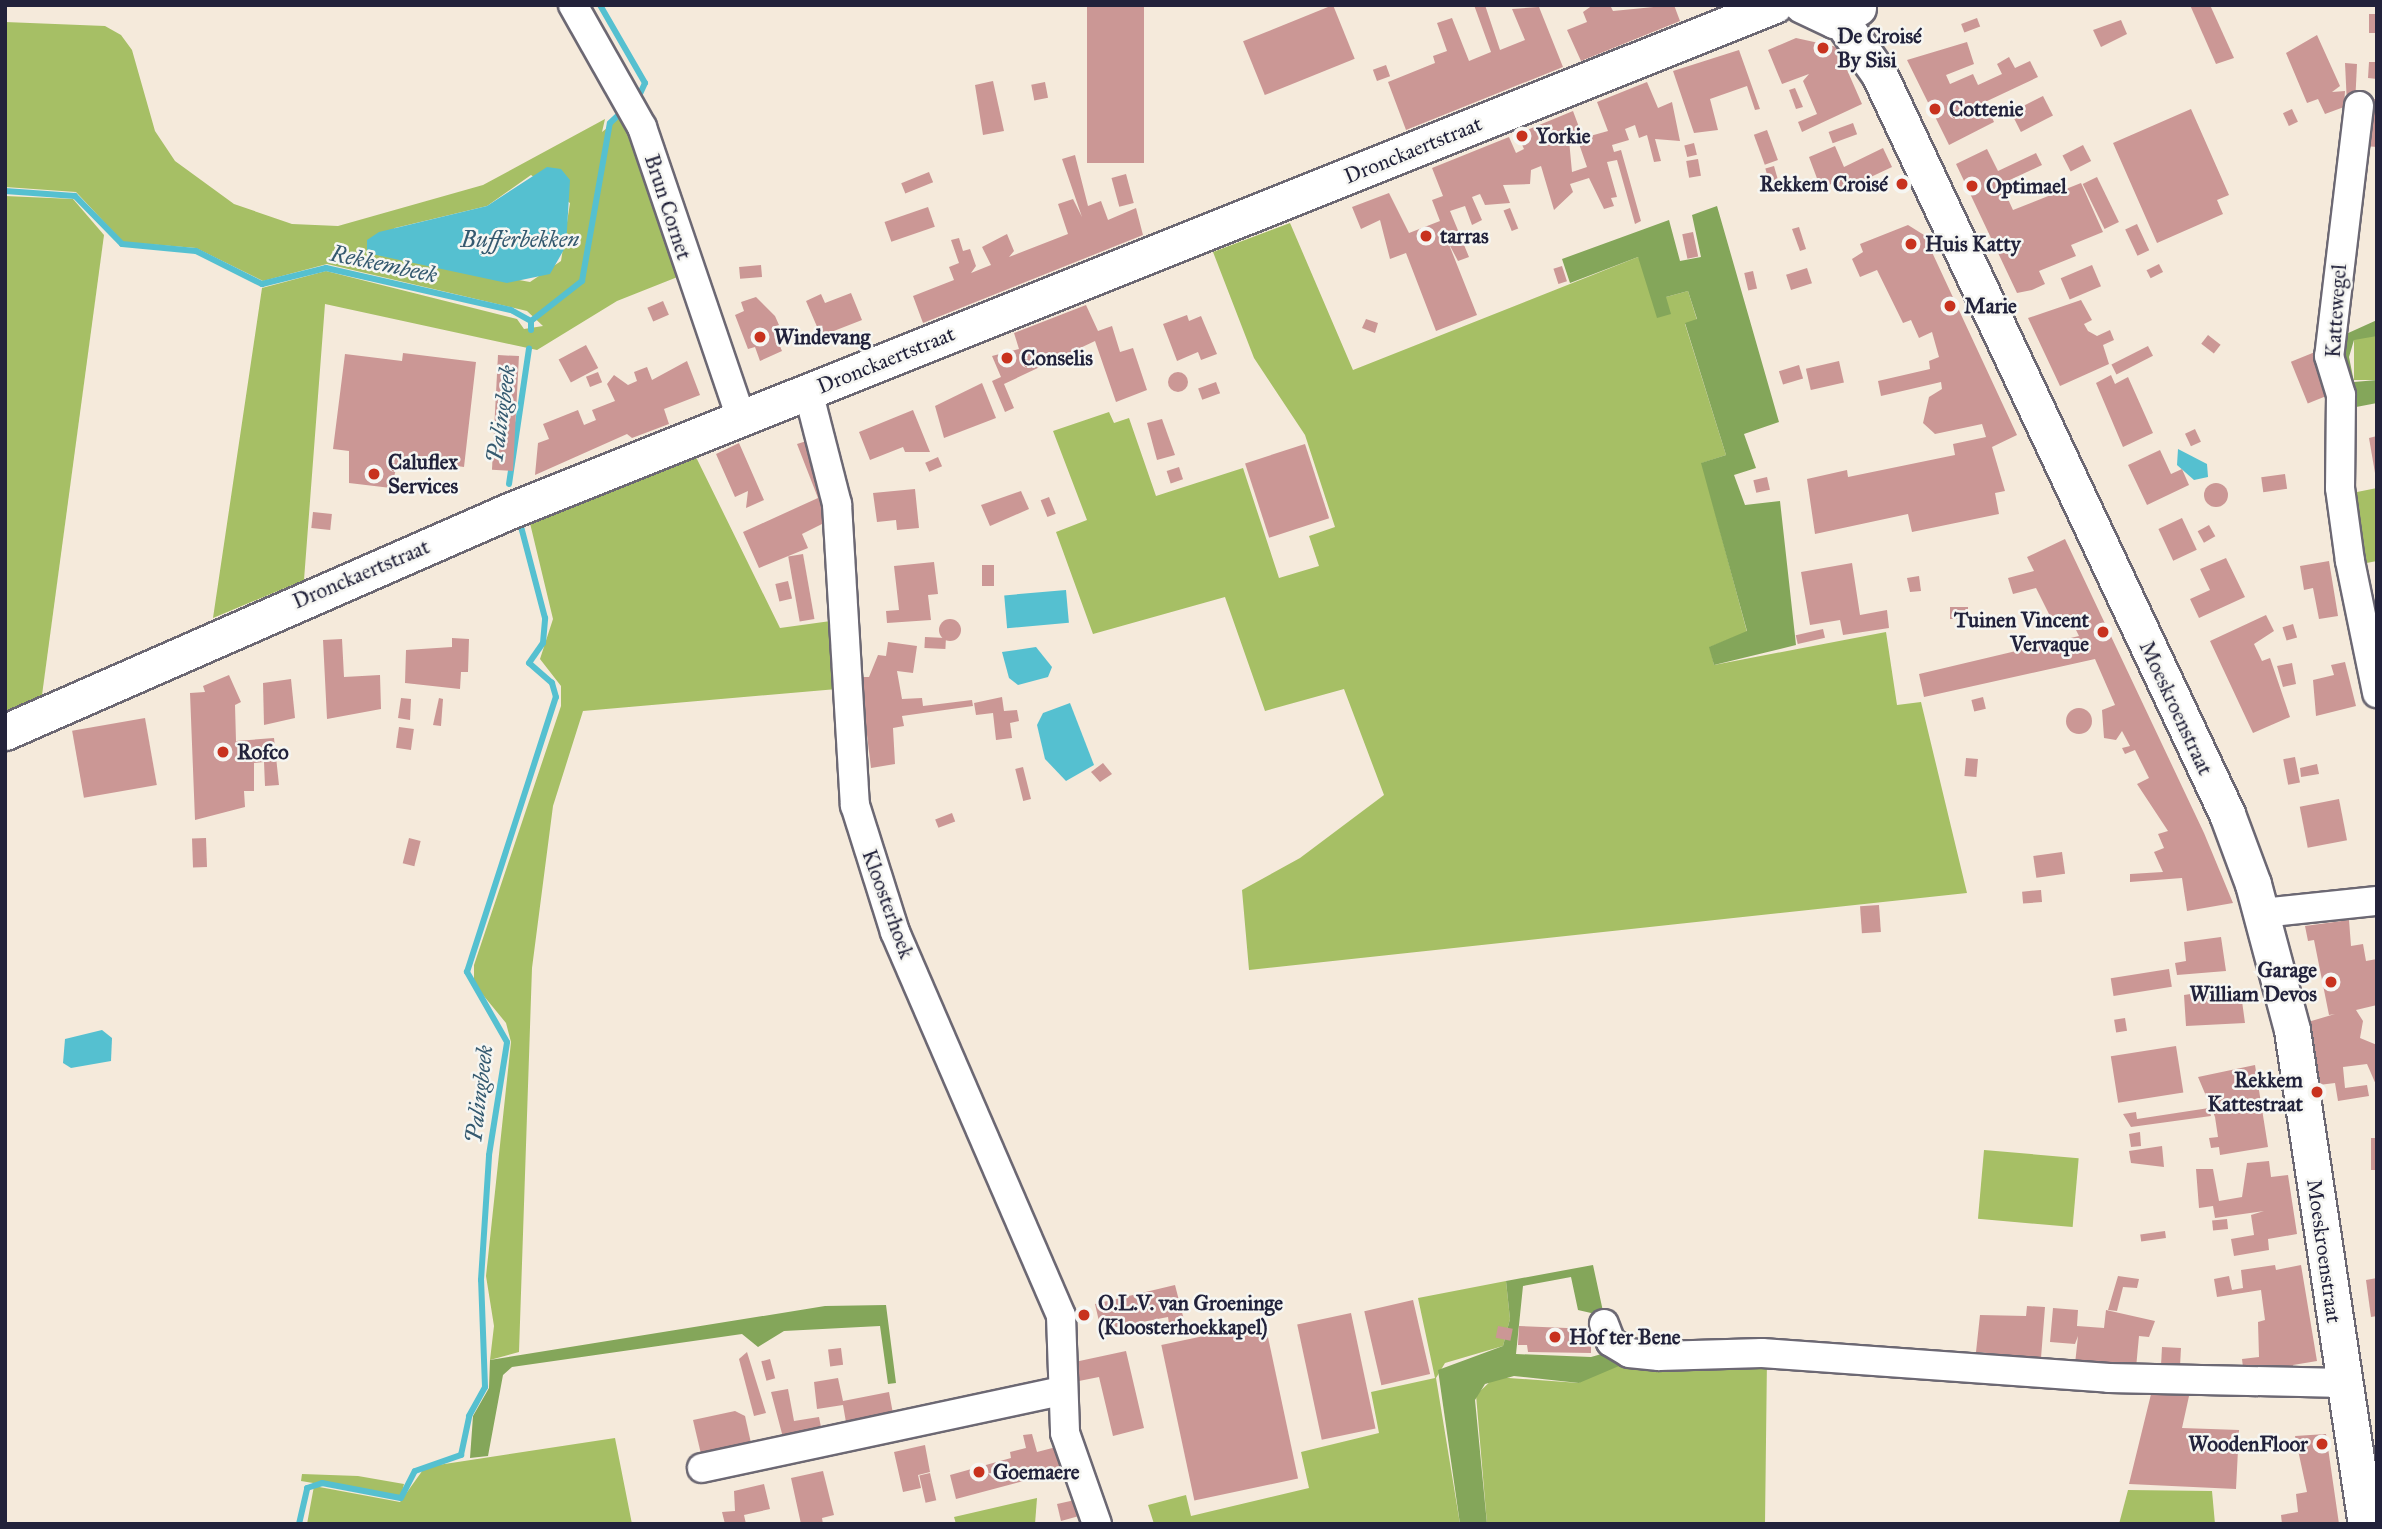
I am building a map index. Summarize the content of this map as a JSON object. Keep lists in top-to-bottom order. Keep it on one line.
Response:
{"streets":{"main road":["Dronckaertstraat","Moeskroenstraat"],"street":["Brun Cornet","Kattewegel","Kloosterhoek"]},"crossings":[["Dronckaertstraat","Brun Cornet"],["Dronckaertstraat","Kloosterhoek"]],"water":["Bufferbekken","Rekkembeek","Palingbeek"],"places":["De Croisé By Sisi","Cottenie","Yorkie","Rekkem Croisé","Optimael","tarras","Huis Katty","Marie","Windevang","Conselis","Caluflex Services","Tuinen Vincent Vervaque","Rofco","Garage William Devos","Rekkem Kattestraat","O.L.V. van Groeninge (Kloosterhoekkapel)","Hof ter Bene","WoodenFloor","Goemaere"]}
